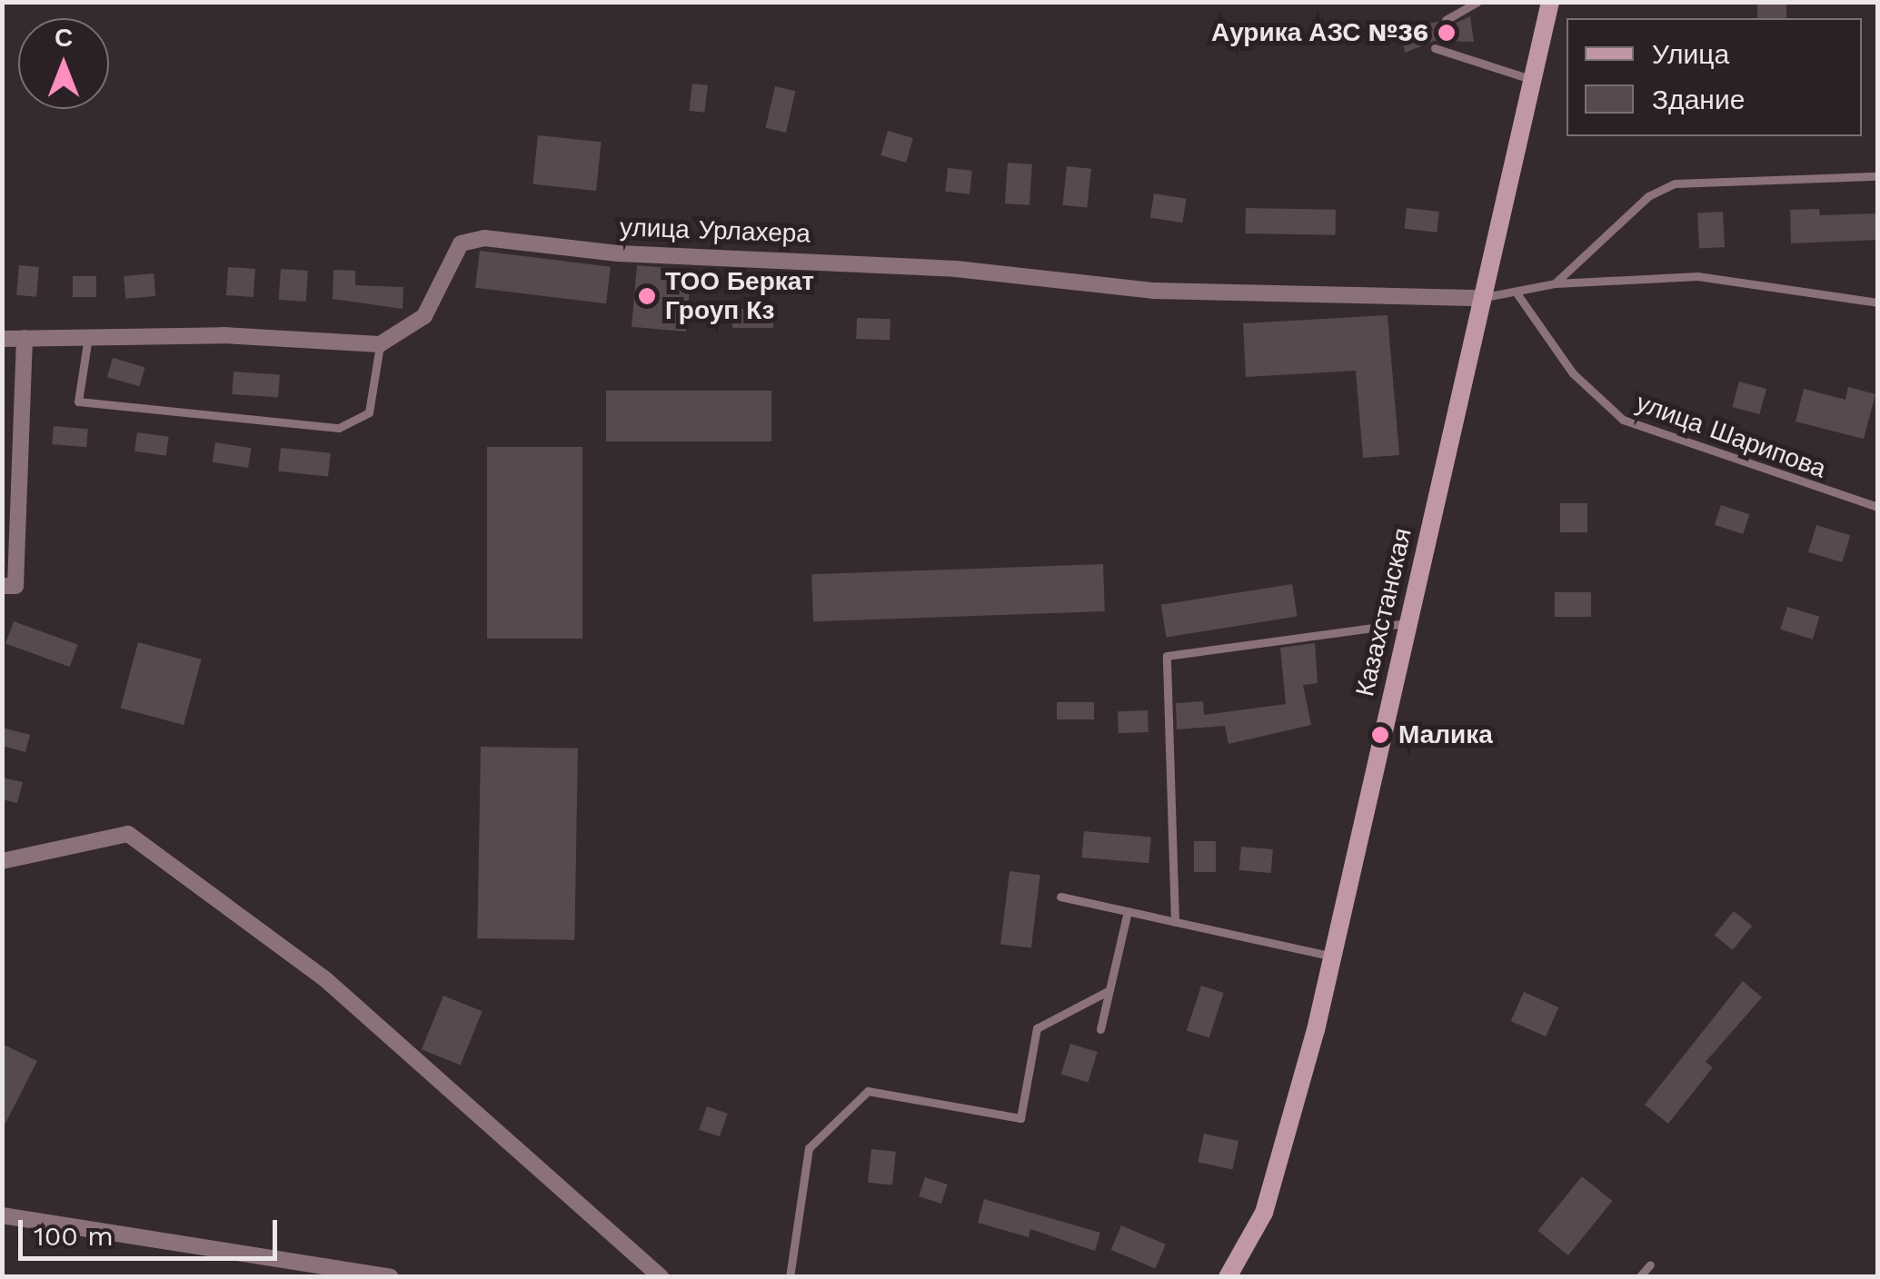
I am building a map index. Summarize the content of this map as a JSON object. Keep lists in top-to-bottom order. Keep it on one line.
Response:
{"streets":{"main road":["Казахстанская"],"street":["улица Урлахера"],"lane":["улица Шарипова"]},"crossings":[["улица Урлахера","Казахстанская"]],"places":["Аурика АЗС №36","ТОО Беркат Гроуп Кз","Малика"],"legend":["Улица","Здание"],"scale_bar":"100 m","north":"top"}
